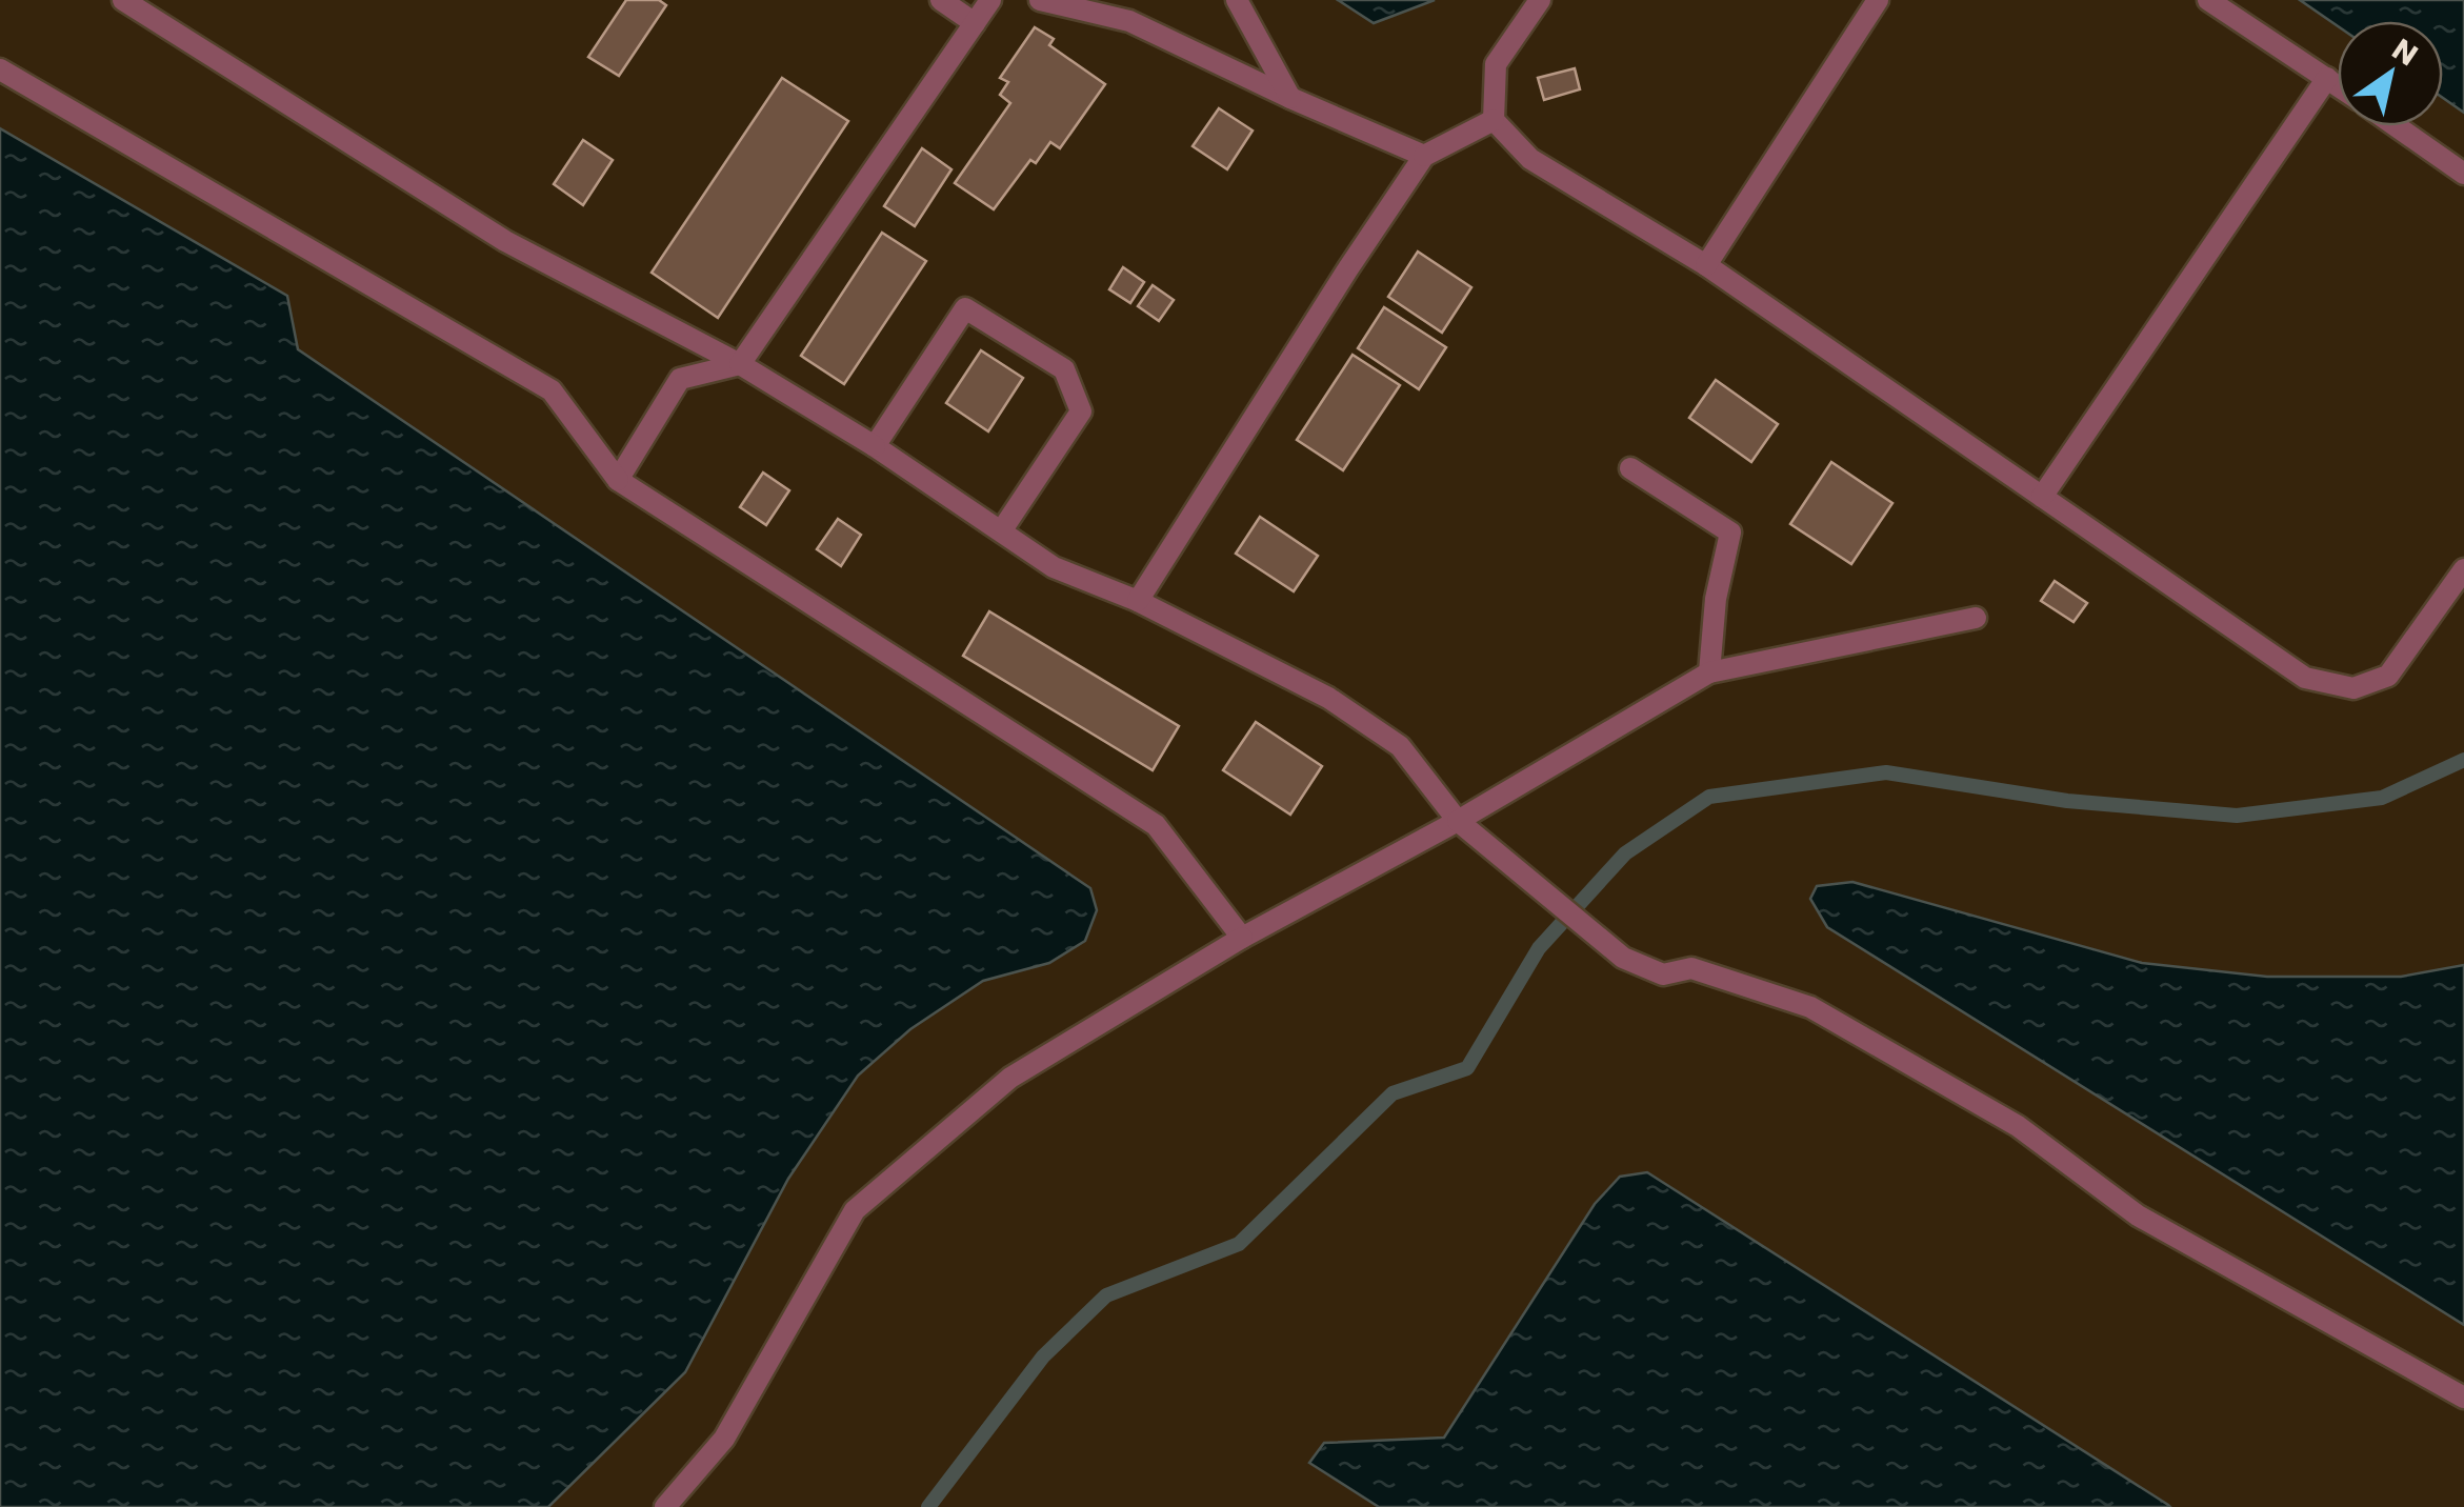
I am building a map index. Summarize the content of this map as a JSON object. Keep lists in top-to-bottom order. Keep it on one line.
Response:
{"north":"top right"}
